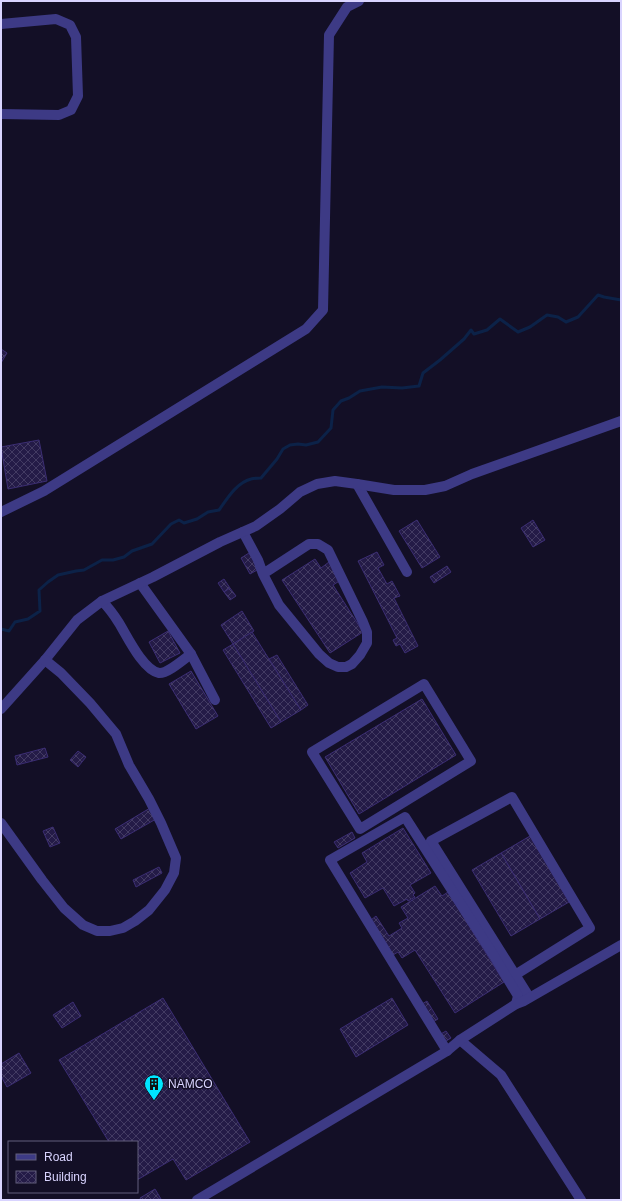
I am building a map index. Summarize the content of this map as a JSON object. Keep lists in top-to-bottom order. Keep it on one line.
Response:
{"places":{"building":["NAMCO"]},"legend":["Road","Building"]}
